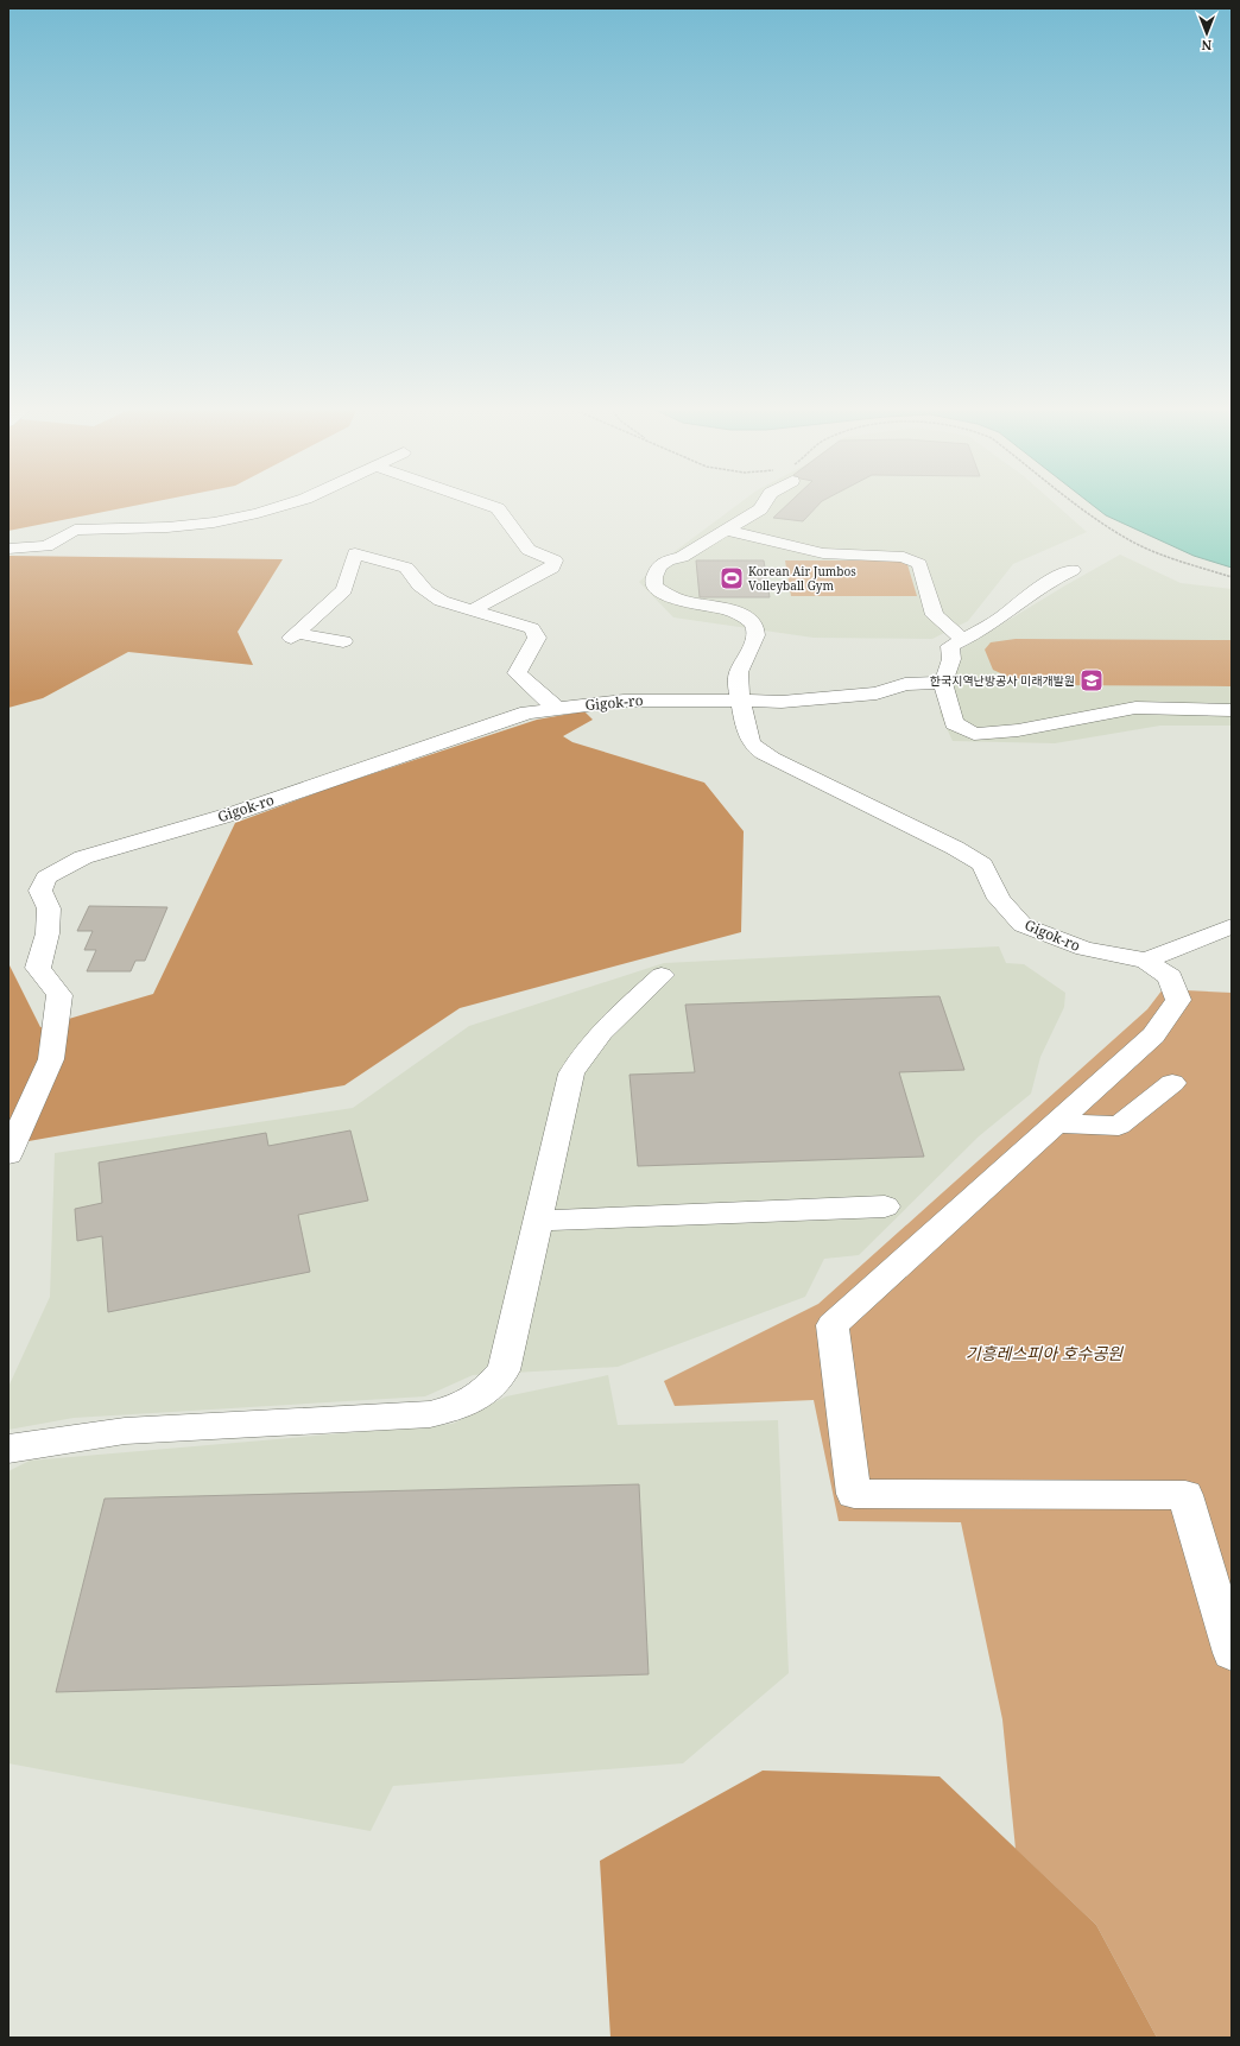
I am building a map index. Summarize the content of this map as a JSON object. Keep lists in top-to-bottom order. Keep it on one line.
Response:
{"streets":{"street":["Gigok-ro"]},"parks":["기흥레스피아 호수공원"],"places":{"sports":["Korean Air Jumbos Volleyball Gym"],"school or university":["한국지역난방공사 미래개발원"]},"north":"bottom"}
